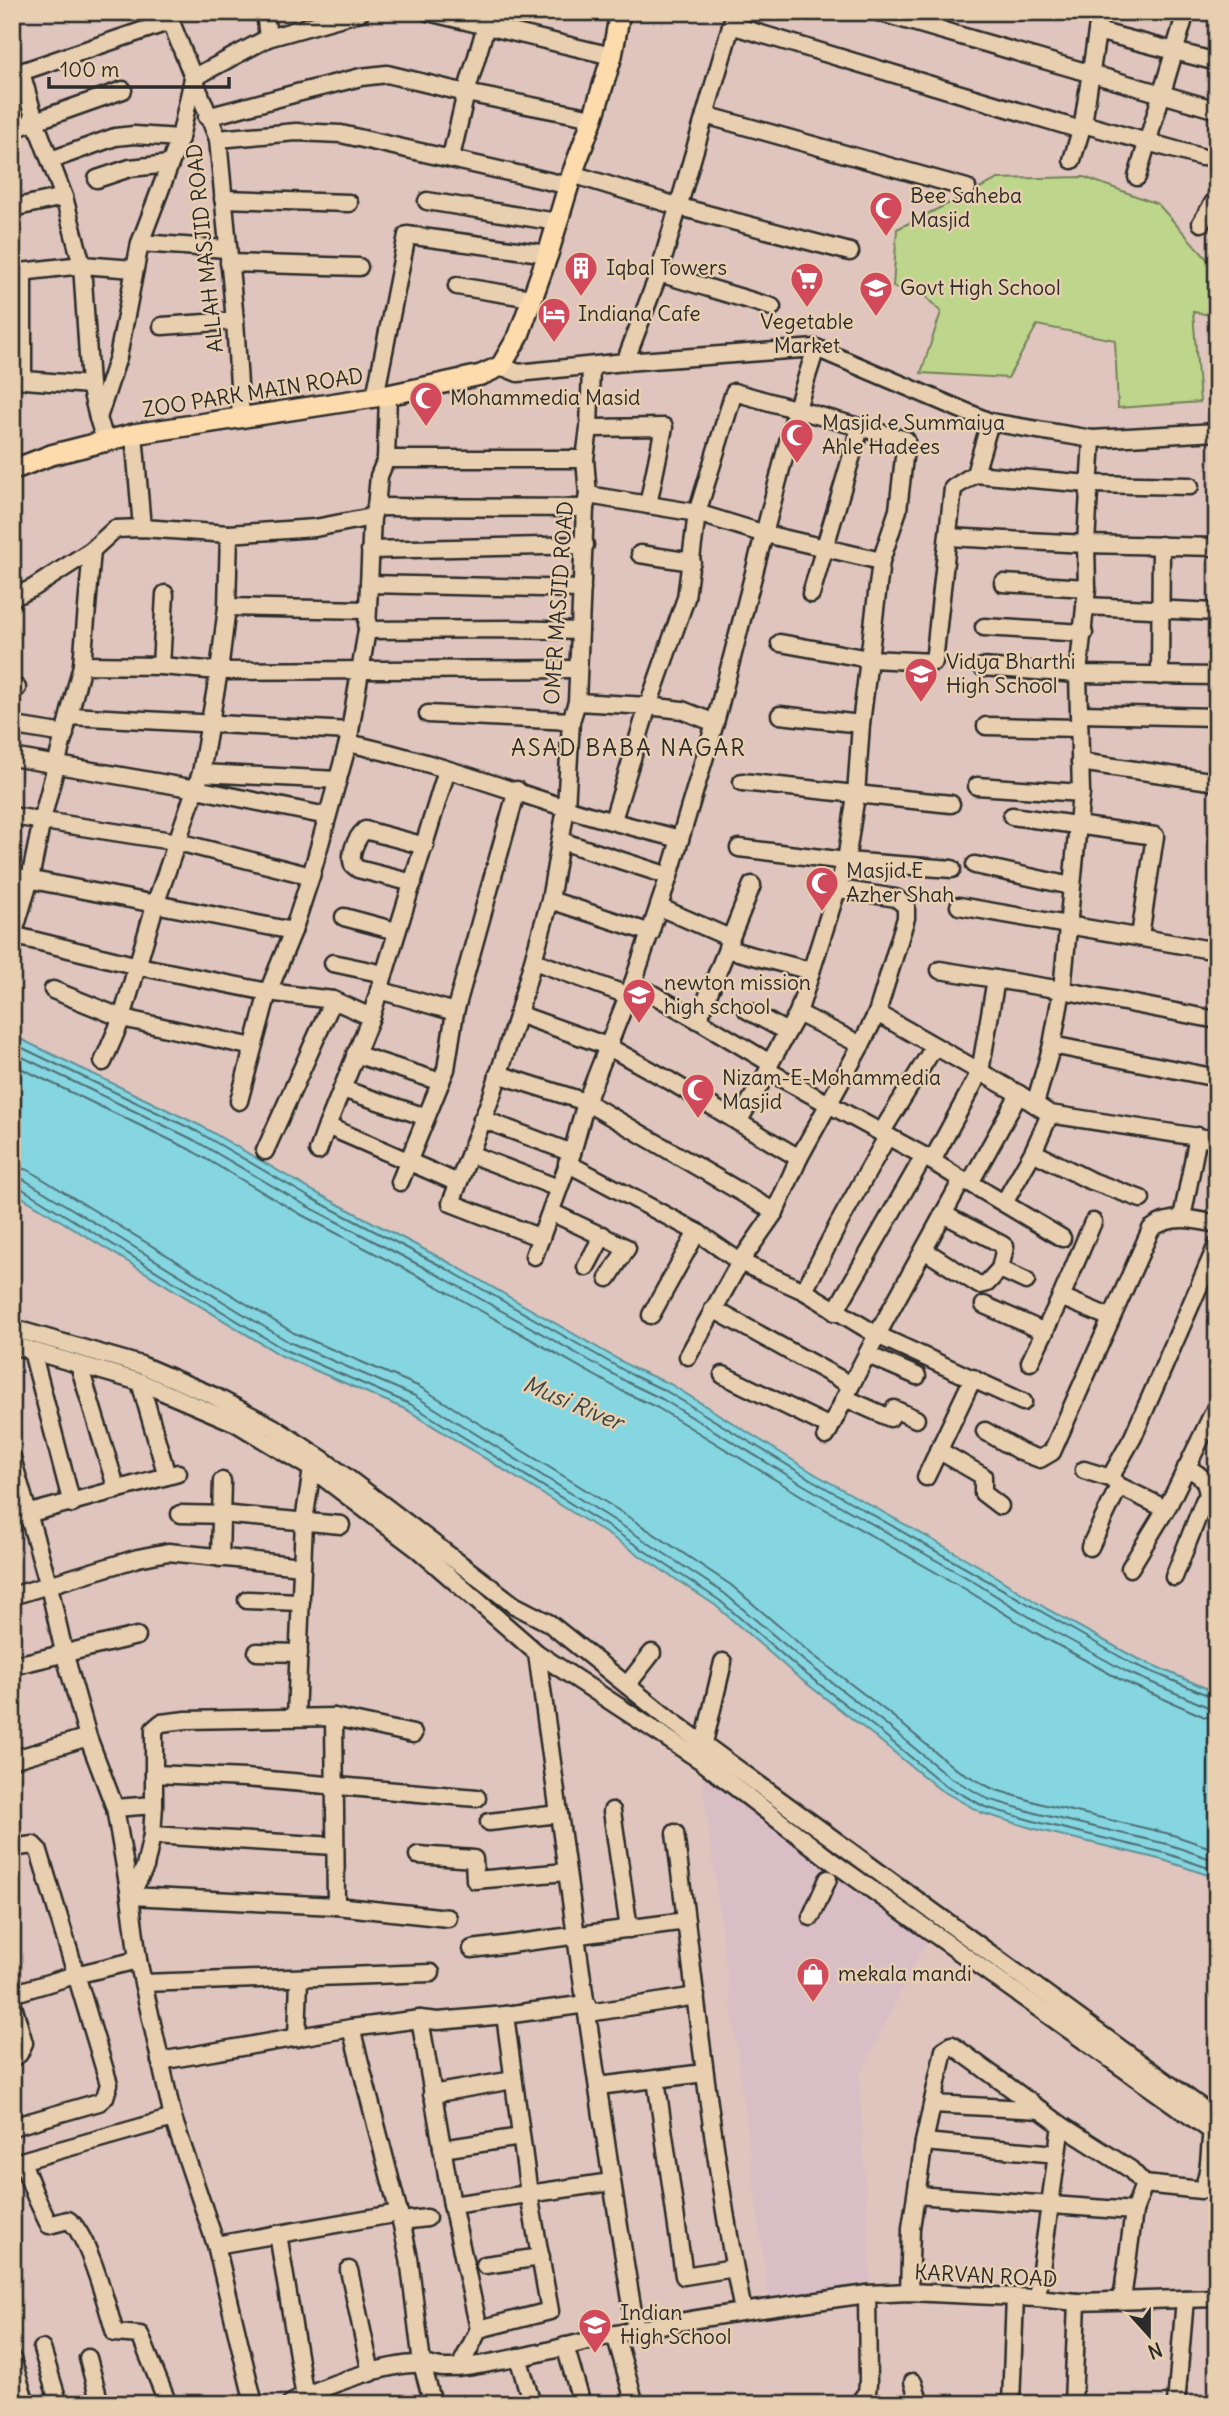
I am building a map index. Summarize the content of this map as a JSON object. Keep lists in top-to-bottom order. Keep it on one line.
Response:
{"streets":{"main road":["ZOO PARK MAIN ROAD"],"street":["ALLAH MASJID ROAD","OMER MASJID ROAD","KARVAN ROAD"]},"crossings":[["ALLAH MASJID ROAD","ZOO PARK MAIN ROAD"]],"districts":["ASAD BABA NAGAR"],"water":["Musi River"],"places":{"mosque":["Bee Saheba Masjid","Mohammedia Masid","Masjid e Summaiya Ahle Hadees","Masjid E Azher Shah","Nizam-E-Mohammedia Masjid"],"building":["Iqbal Towers"],"supermarket":["Vegetable Market"],"school or university":["Govt High School","Vidya Bharthi High School","newton mission high school","Indian High School"],"hotel":["Indiana Cafe"],"shop":["mekala mandi"]},"scale_bar":"100 m","north":"bottom"}
